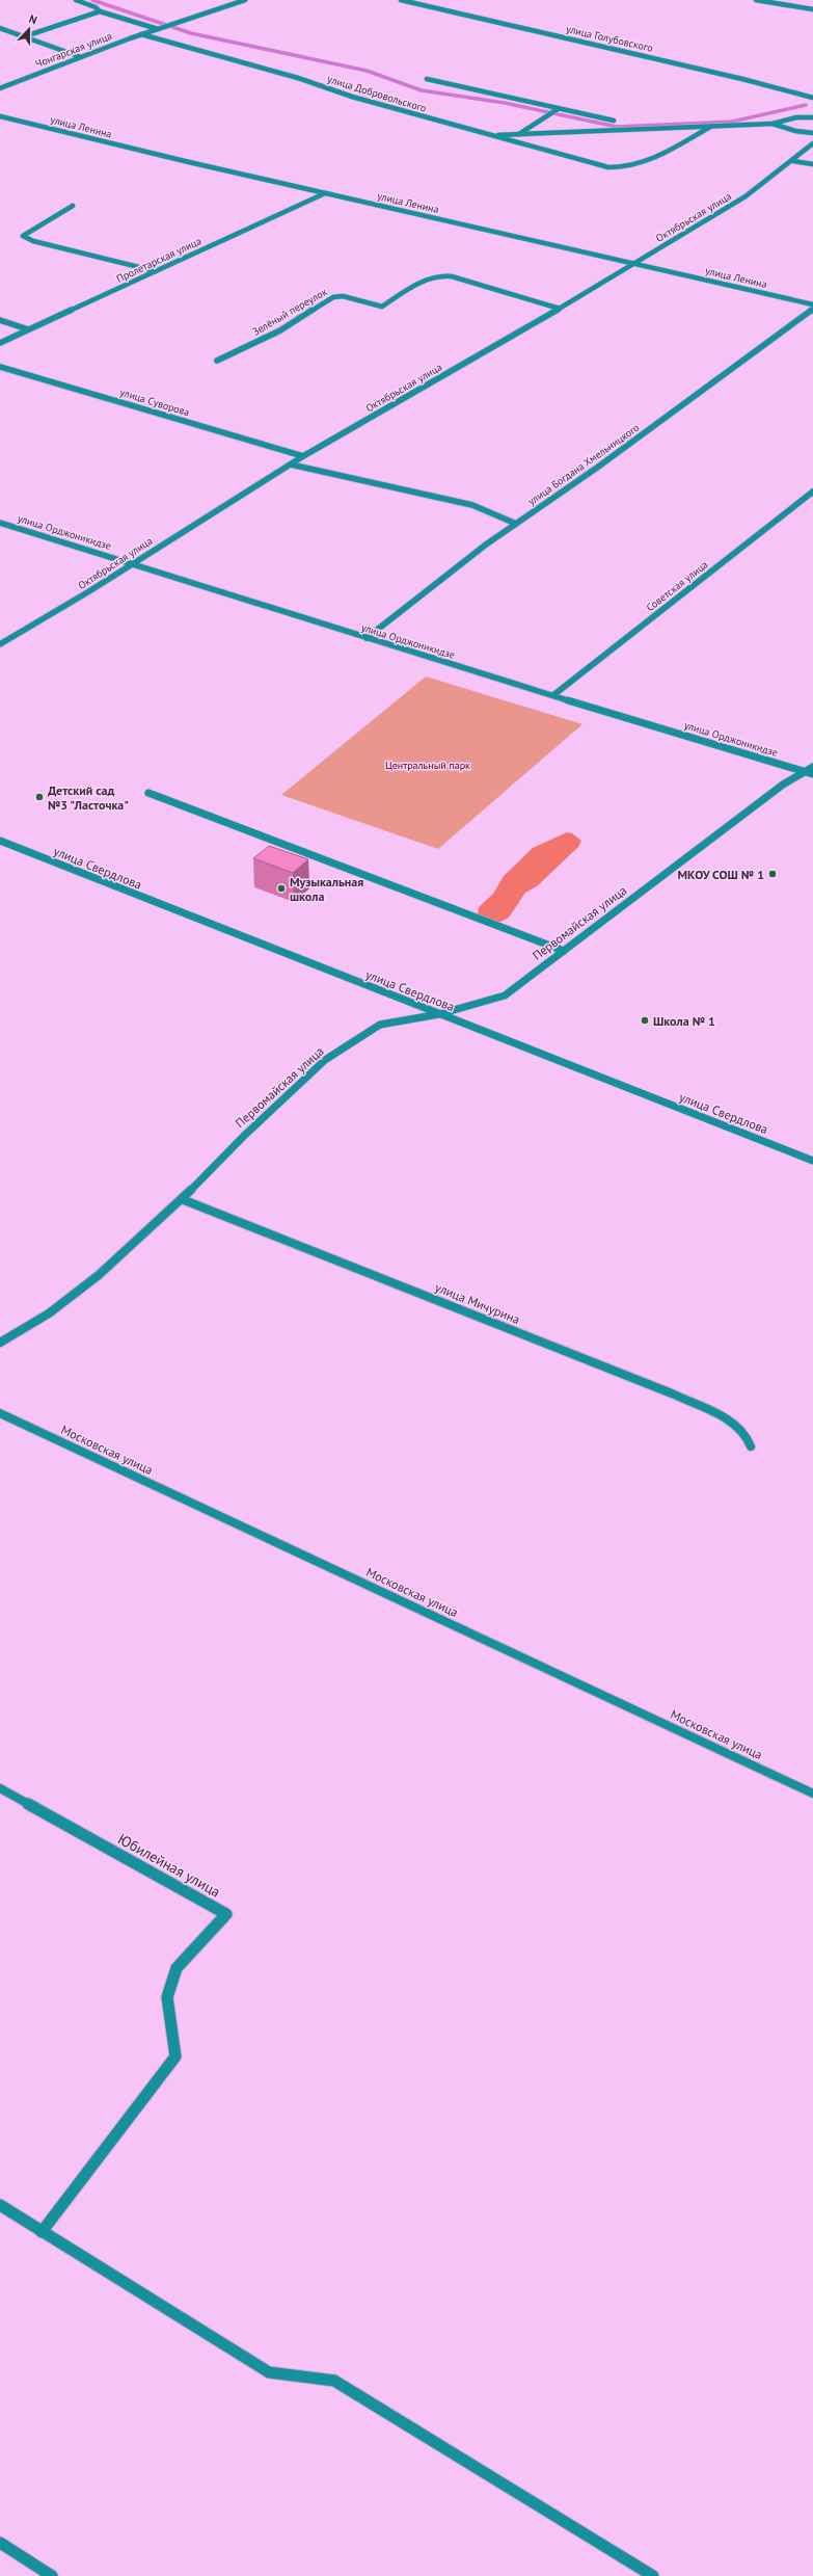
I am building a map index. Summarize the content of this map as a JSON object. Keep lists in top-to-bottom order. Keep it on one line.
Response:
{"streets":{"street":["улица Голубовского","Чонгарская улица","улица Добровольского","улица Ленина","Октябрьская улица","Пролетарская улица","Зелёный переулок","улица Суворова","улица Богдана Хмельницкого","улица Орджоникидзе","Советская улица","улица Свердлова","Первомайская улица","улица Мичурина","Московская улица","Юбилейная улица"]},"crossings":[["Чонгарская улица","улица Добровольского"],["улица Ленина","Октябрьская улица"],["улица Ленина","Пролетарская улица"],["Октябрьская улица","Зелёный переулок"],["Октябрьская улица","улица Суворова"],["Октябрьская улица","улица Орджоникидзе"],["улица Богдана Хмельницкого","улица Орджоникидзе"],["улица Орджоникидзе","Советская улица"],["улица Орджоникидзе","Первомайская улица"],["улица Свердлова","Первомайская улица"],["Первомайская улица","улица Мичурина"]],"parks":["Центральный парк"],"places":["Детский сад №3 \"Ласточка\"","МКОУ СОШ № 1","Музыкальная школа","Школа № 1"],"north":"top"}
